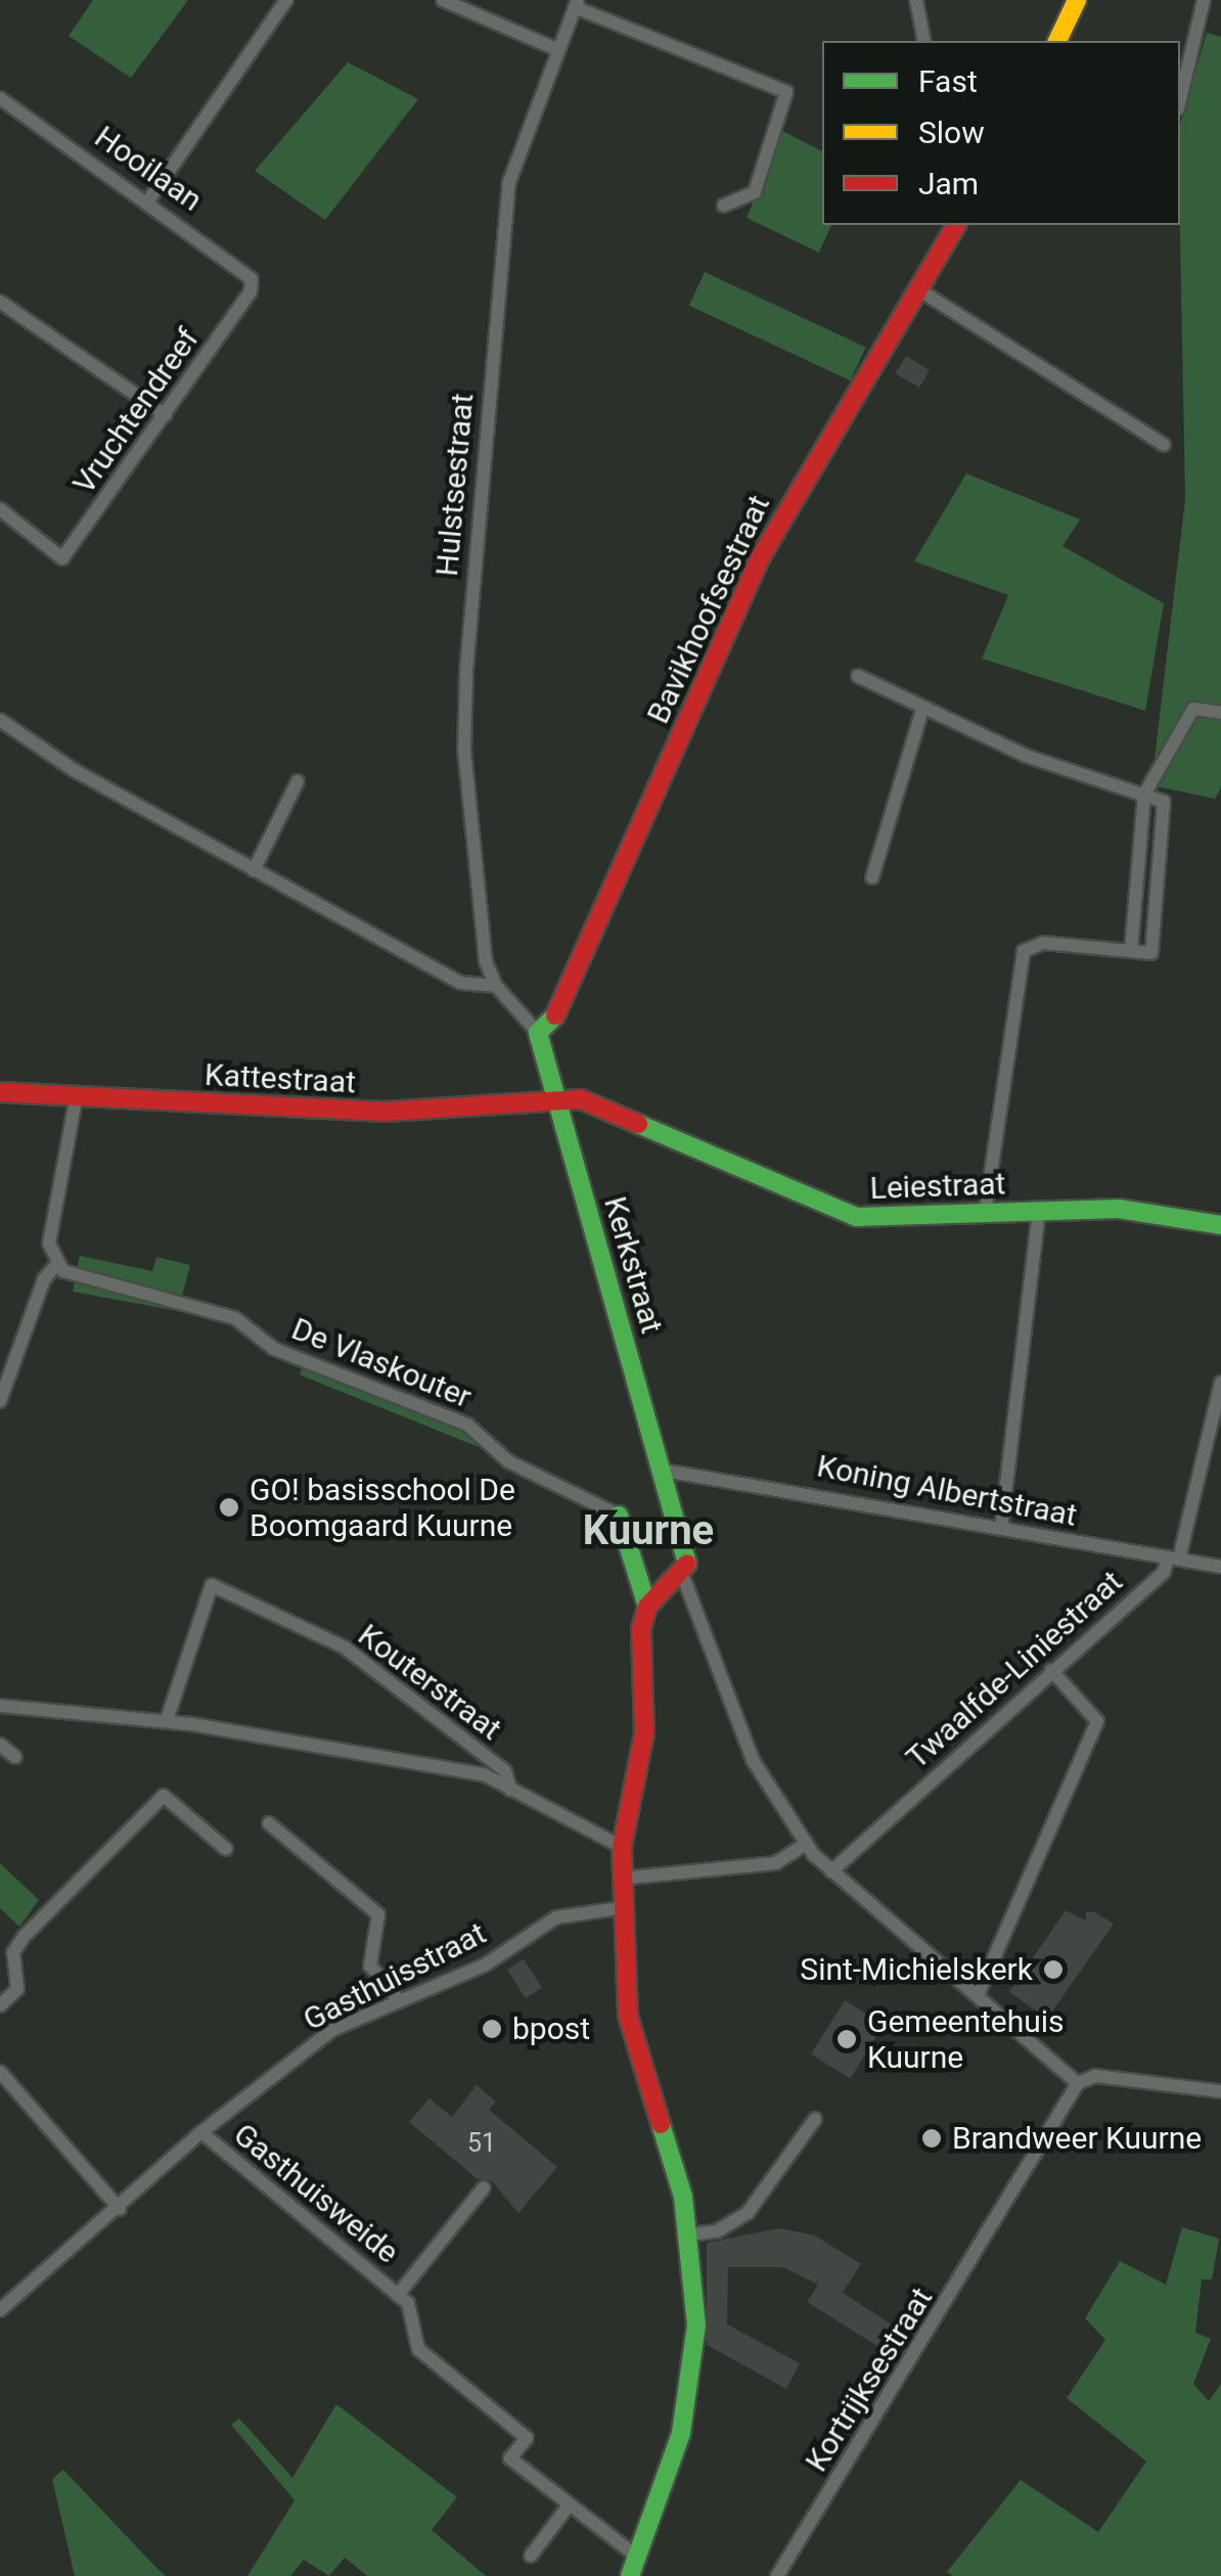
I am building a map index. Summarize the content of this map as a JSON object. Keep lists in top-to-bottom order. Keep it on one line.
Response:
{"streets":{"street":["Hooilaan","Vruchtendreef","Hulstsestraat","Bavikhoofsestraat","Kattestraat","Leiestraat","Kerkstraat","De Vlaskouter","Koning Albertstraat","Twaalfde-Liniestraat","Kouterstraat","Gasthuisstraat","Gasthuisweide","Kortrijksestraat"]},"crossings":[["Hooilaan","Vruchtendreef"],["Hulstsestraat","Kerkstraat"],["Bavikhoofsestraat","Kerkstraat"],["Kattestraat","Leiestraat"],["Kattestraat","Kerkstraat"],["Leiestraat","Kerkstraat"],["Kerkstraat","Koning Albertstraat"],["Kerkstraat","Twaalfde-Liniestraat"],["Kerkstraat","Kortrijksestraat"],["Koning Albertstraat","Twaalfde-Liniestraat"],["Gasthuisstraat","Gasthuisweide"]],"districts":["Kuurne"],"places":["GO! basisschool De Boomgaard Kuurne","Sint-Michielskerk","bpost","Gemeentehuis Kuurne","Brandweer Kuurne"],"house_numbers":["51"],"legend":["Fast","Slow","Jam"]}
